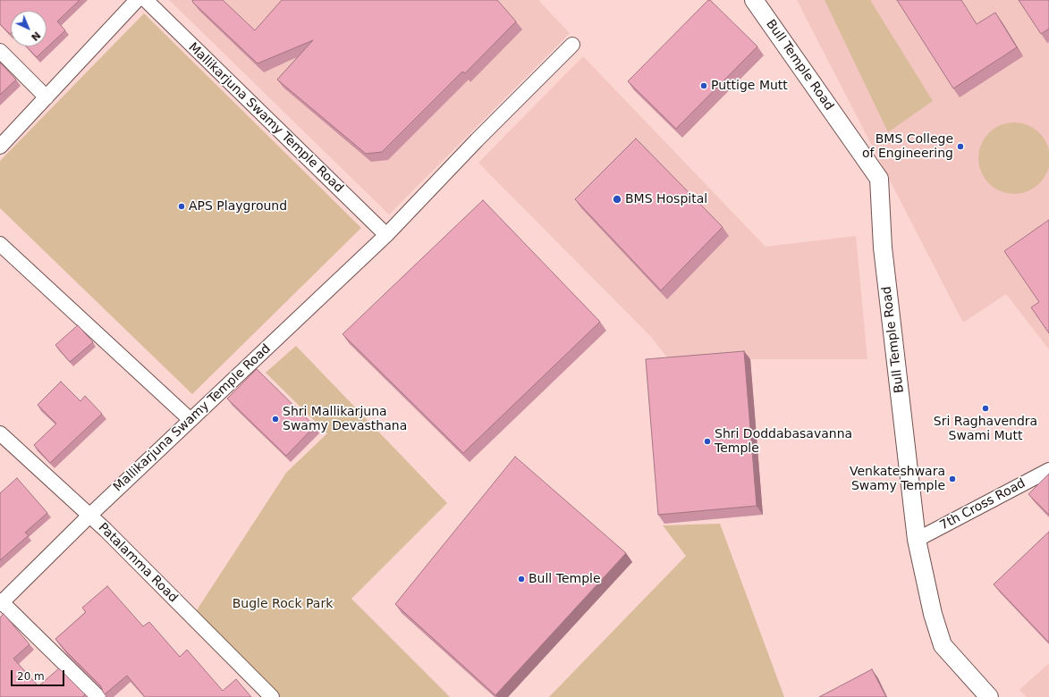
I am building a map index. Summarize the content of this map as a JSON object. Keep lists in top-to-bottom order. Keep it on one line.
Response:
{"streets":{"street":["Bull Temple Road","Mallikarjuna Swamy Temple Road","7th Cross Road","Patalamma Road"]},"crossings":[["Bull Temple Road","7th Cross Road"],["Mallikarjuna Swamy Temple Road","Patalamma Road"]],"parks":["Bugle Rock Park"],"places":["Puttige Mutt","BMS College of Engineering","BMS Hospital","APS Playground","Sri Raghavendra Swami Mutt","Shri Mallikarjuna Swamy Devasthana","Shri Doddabasavanna Temple","Venkateshwara Swamy Temple","Bull Temple"],"scale_bar":"20 m","north":"bottom right"}
